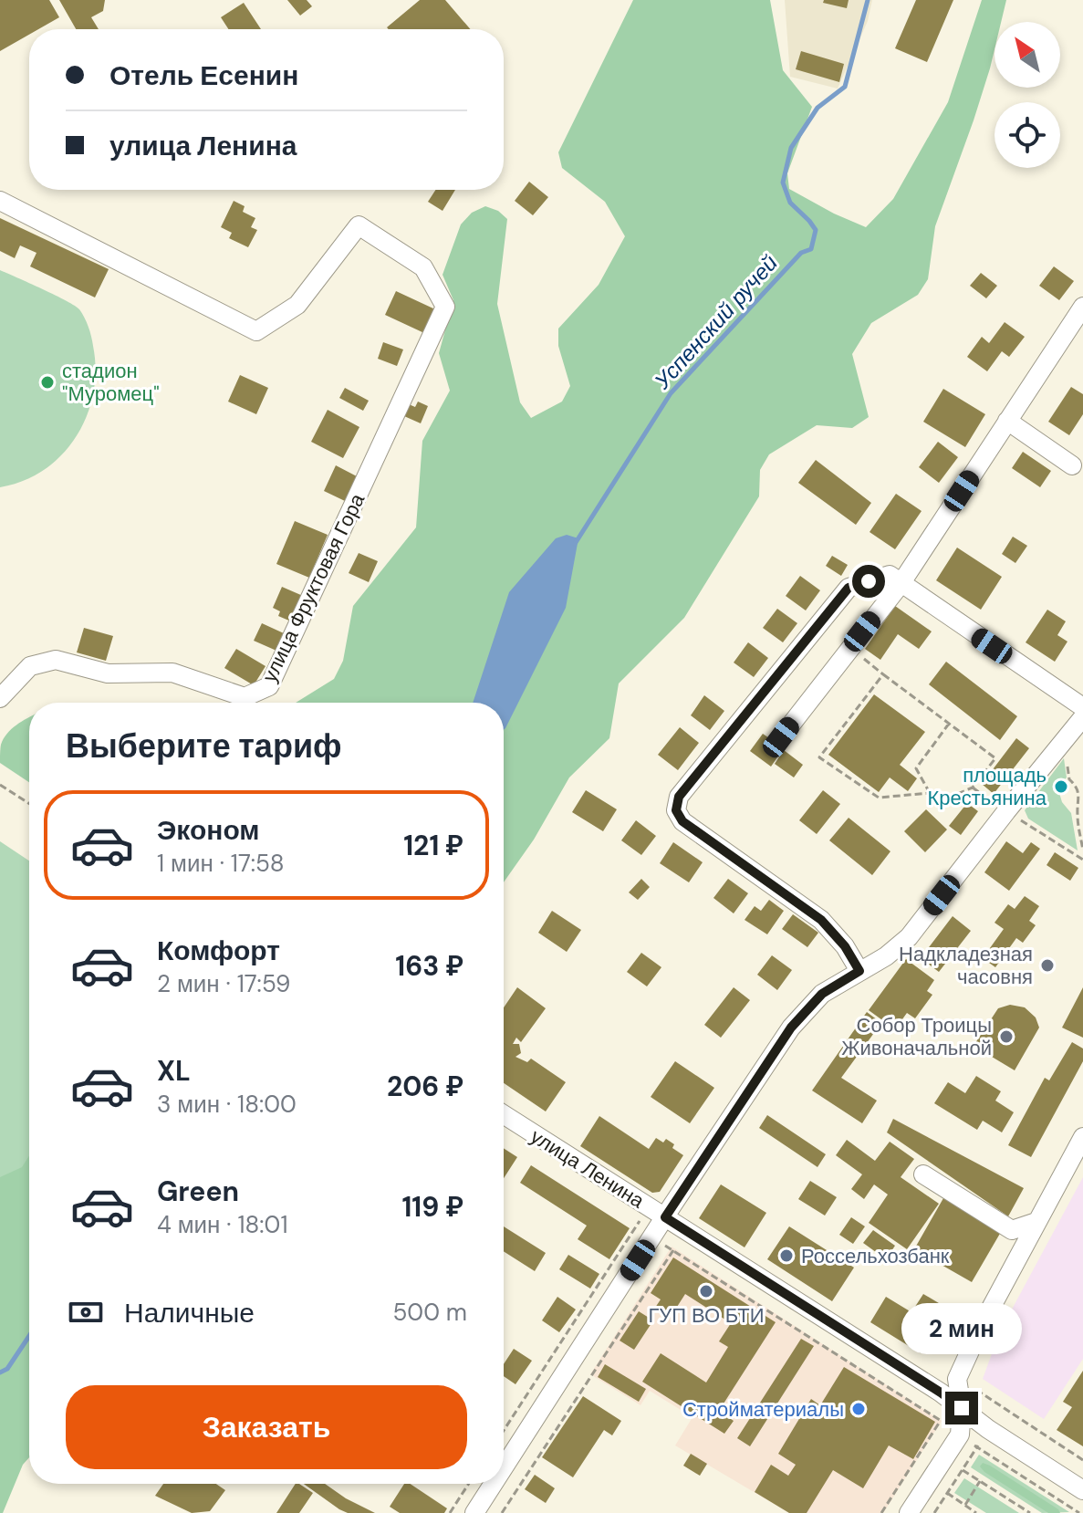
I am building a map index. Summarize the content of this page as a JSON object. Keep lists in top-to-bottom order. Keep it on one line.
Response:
{"streets":{"street":["улица Фруктовая Гора","улица Ленина"]},"water":["Успенский ручей"],"places":["стадион \"Муромец\"","площадь Крестьянина","Надкладезная часовня","Собор Троицы Живоначальной","Россельхозбанк","ГУП ВО БТИ","Стройматериалы"],"north":"top left","page":{"banner":["Отель Есенин","улица Ленина"],"heading":"Выберите тариф","list":[{"name":"Эконом","note":"1 мин · 17:58","value":"121 ₽"},{"name":"Комфорт","note":"2 мин · 17:59","value":"163 ₽"},{"name":"XL","note":"3 мин · 18:00","value":"206 ₽"},{"name":"Green","note":"4 мин · 18:01","value":"119 ₽"}],"pay":["Наличные","500 m"],"bubble":"2 мин","buttons":"Заказать"}}
